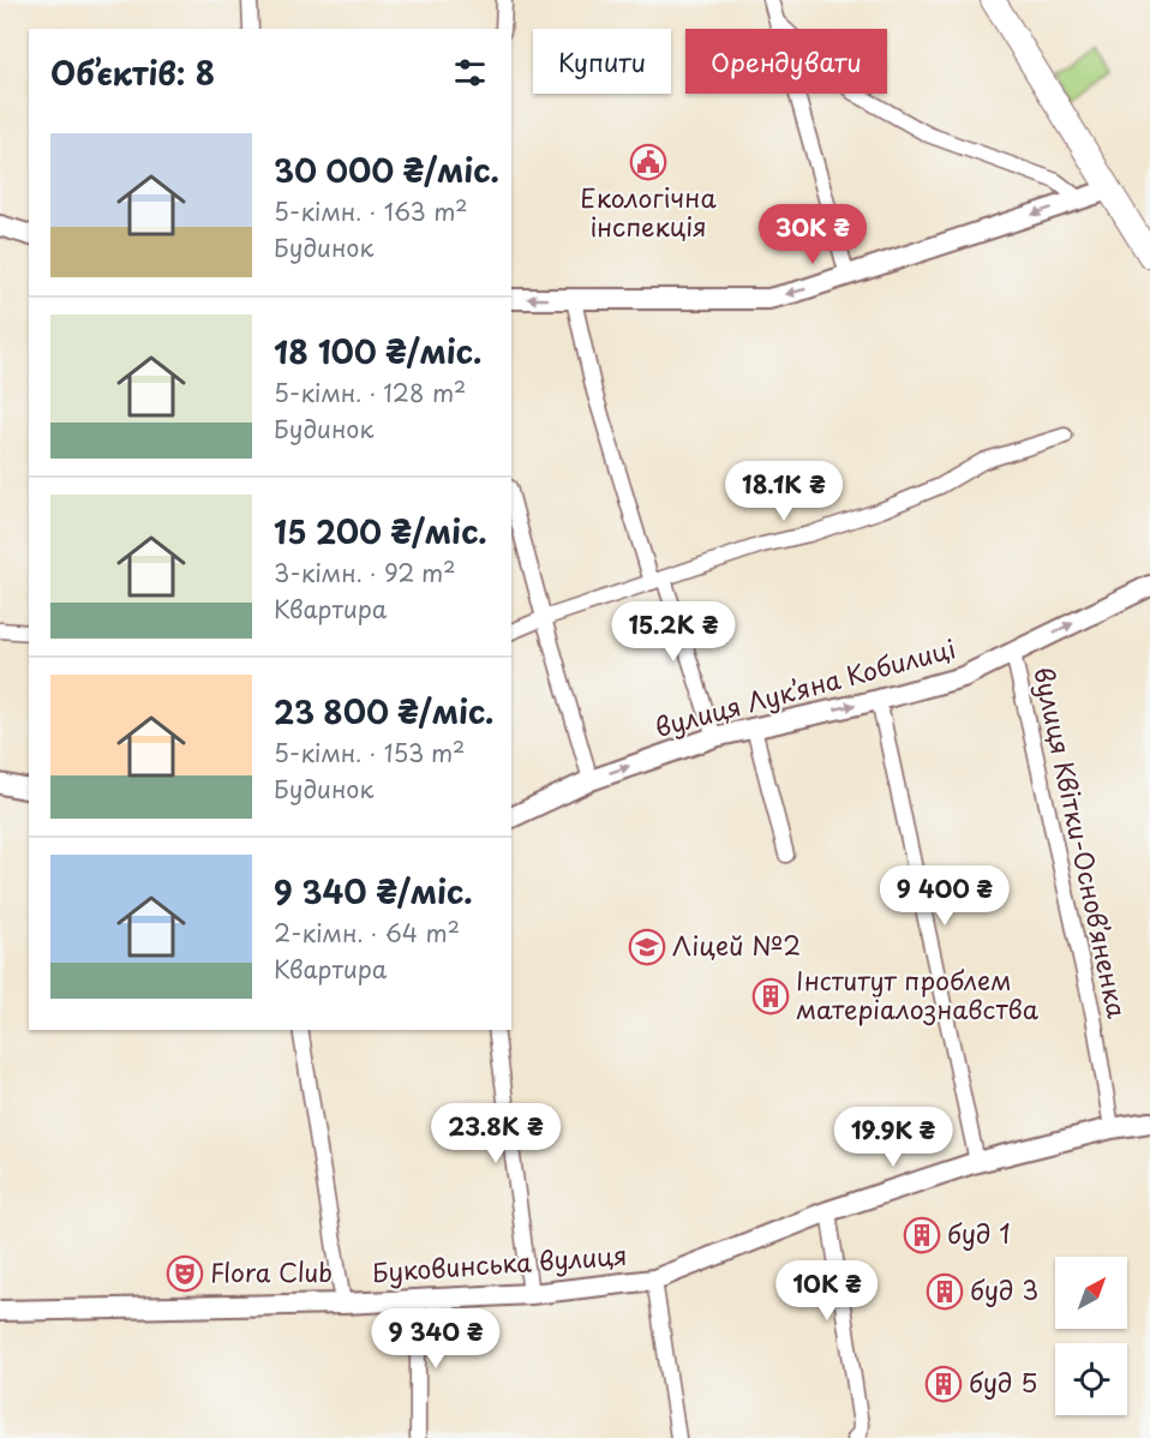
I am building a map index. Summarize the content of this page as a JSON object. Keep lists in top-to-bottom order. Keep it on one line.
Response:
{"streets":{"street":["вулиця Лукʼяна Кобилиці","вулиця Квітки-Основʼяненка","Буковинська вулиця"]},"crossings":[["вулиця Лукʼяна Кобилиці","вулиця Квітки-Основʼяненка"],["вулиця Квітки-Основʼяненка","Буковинська вулиця"]],"places":{"public building":["Екологічна інспекція"],"school or university":["Ліцей №2"],"building":["Інститут проблем матеріалознавства","буд 1","буд 3","буд 5"],"theatre":["Flora Club"]},"north":"top right","page":{"chip":["Купити","Орендувати"],"heading":"Об’єктів: 8","list":[{"name":"30 000 ₴/міс.","note":"5-кімн. · 163 m² · Будинок"},{"name":"18 100 ₴/міс.","note":"5-кімн. · 128 m² · Будинок"},{"name":"15 200 ₴/міс.","note":"3-кімн. · 92 m² · Квартира"},{"name":"23 800 ₴/міс.","note":"5-кімн. · 153 m² · Будинок"},{"name":"9 340 ₴/міс.","note":"2-кімн. · 64 m² · Квартира"}],"price":["30K ₴","18.1K ₴","15.2K ₴","9 400 ₴","23.8K ₴","19.9K ₴","10K ₴","9 340 ₴"]}}
